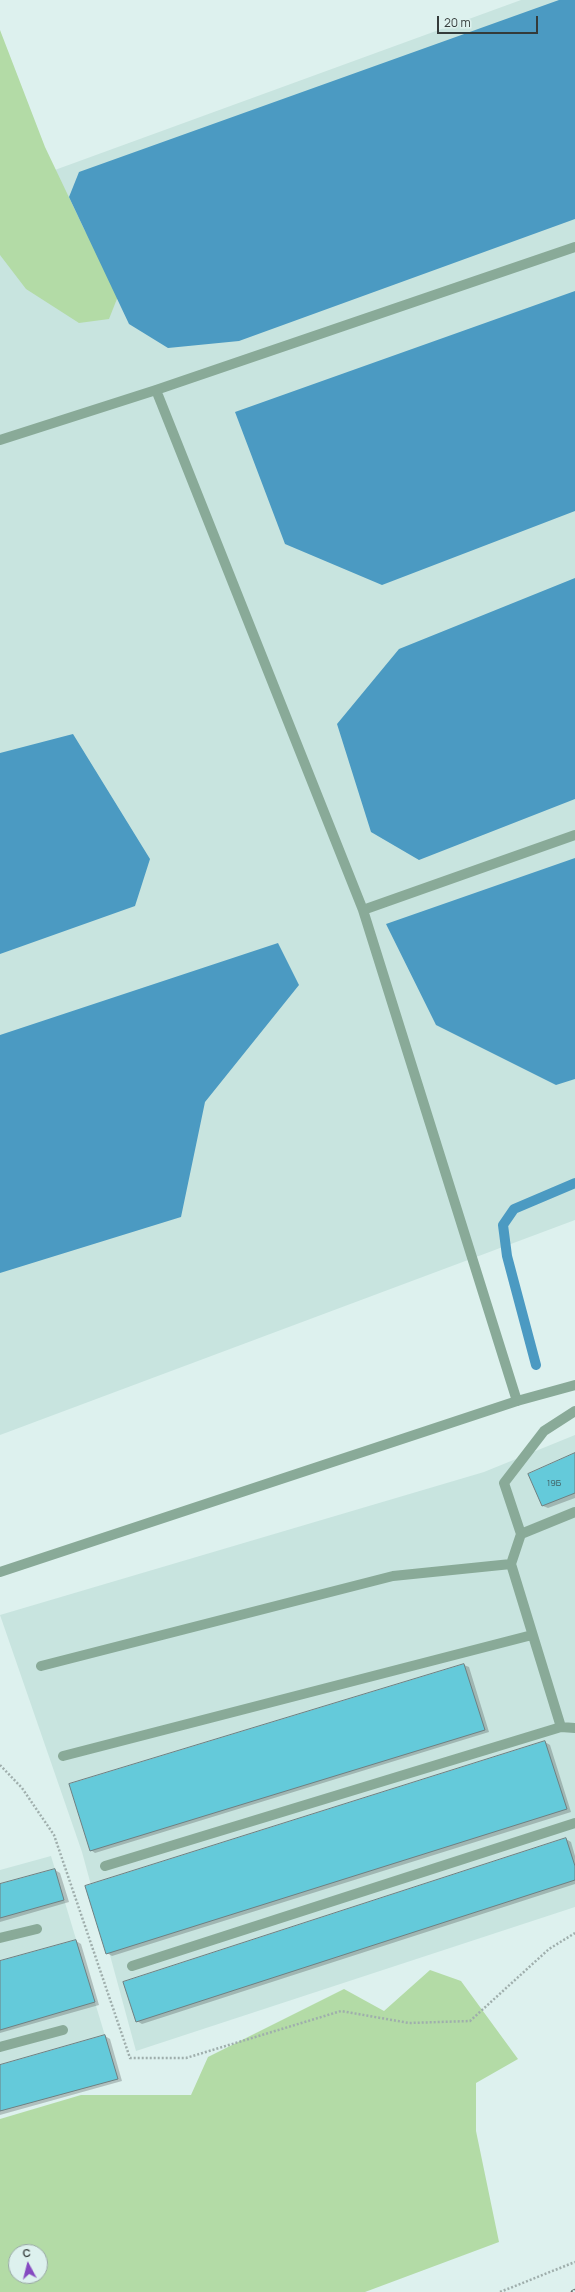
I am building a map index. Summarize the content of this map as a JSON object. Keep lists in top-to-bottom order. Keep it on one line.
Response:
{"house_numbers":["19Б"],"scale_bar":"20 m","north":"top"}
